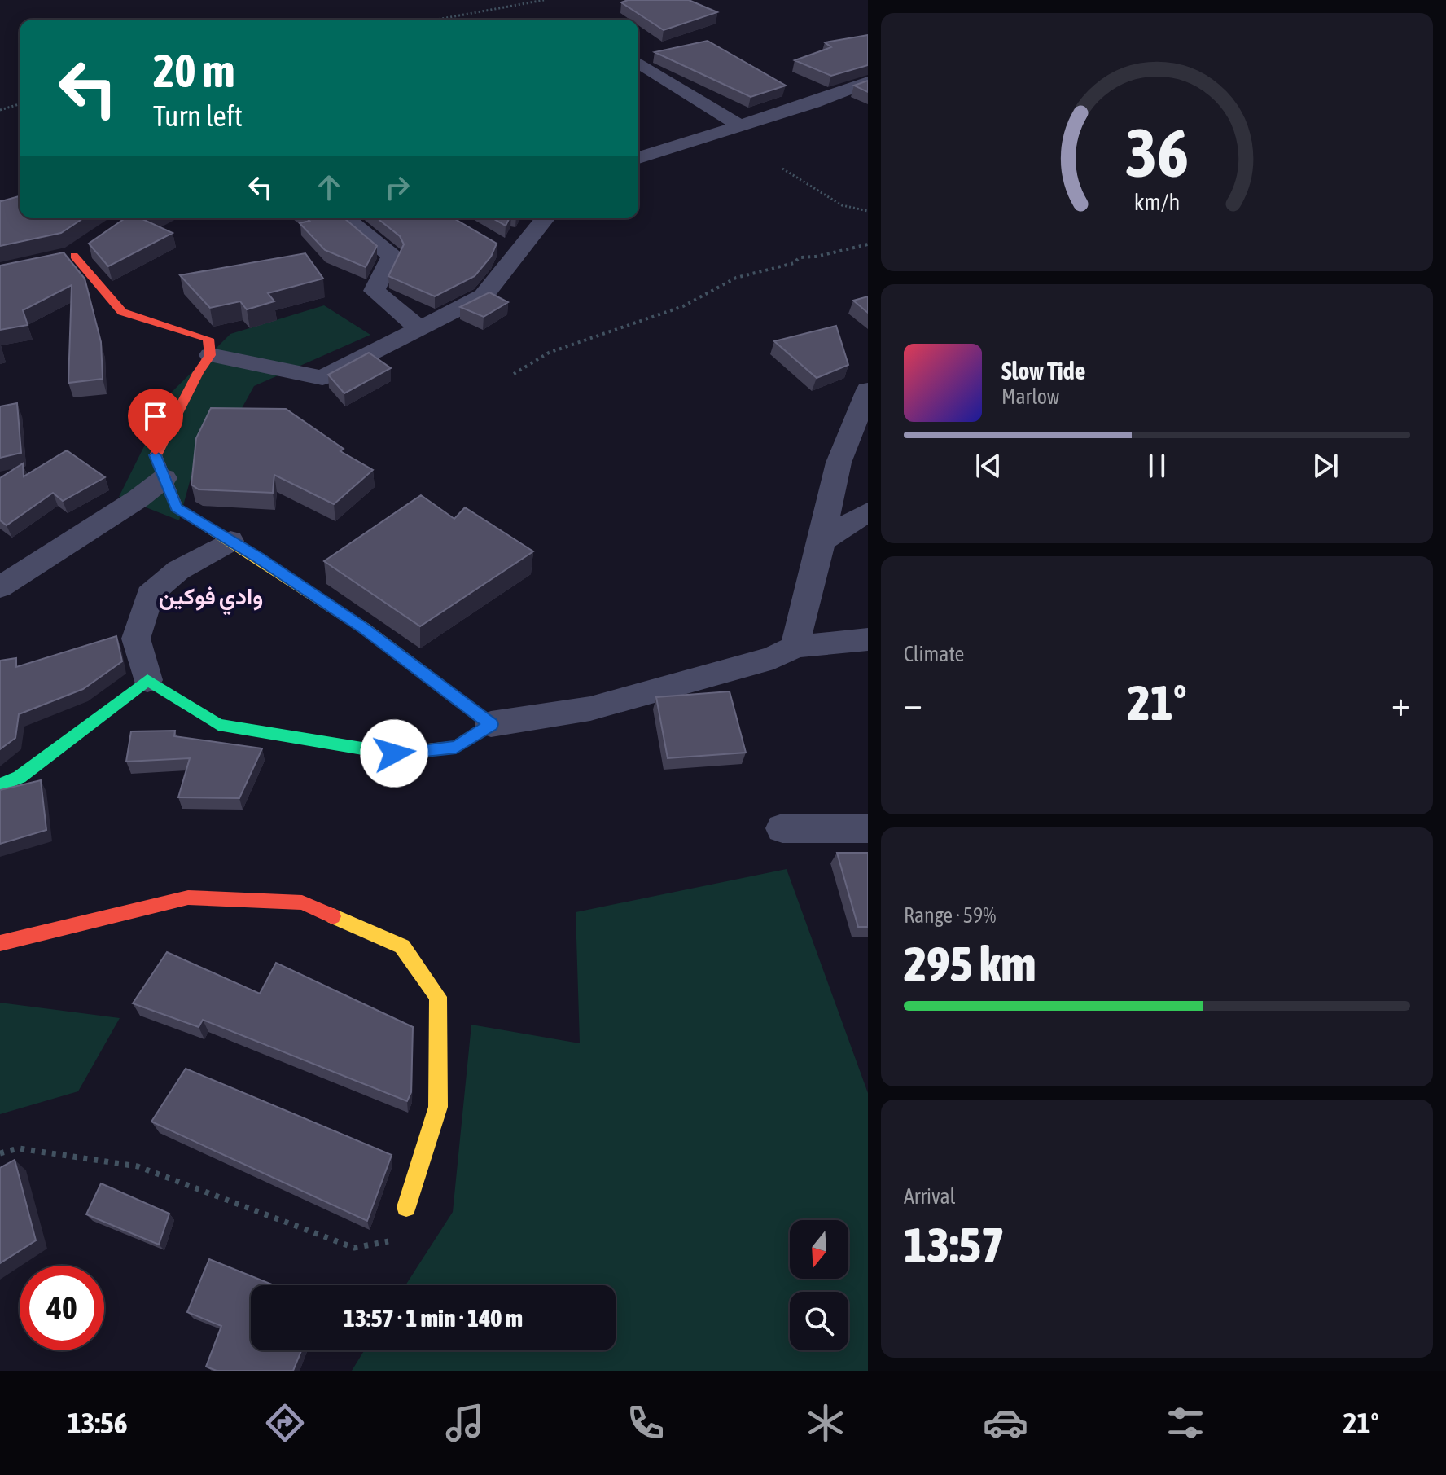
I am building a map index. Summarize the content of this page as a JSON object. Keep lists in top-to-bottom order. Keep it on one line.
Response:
{"districts":["وادي فوكين"],"north":"bottom","page":{"turn":["20 m","Turn left"],"song":["Slow Tide","Marlow"],"tile":["Climate",["Range · 59%","295 km"],["Arrival","13:57"]],"heat":["−","21°","+"],"limit":"40","trip":"13:57 · 1 min · 140 m","tabs":["13:56","21°"],"gauge":["36","km/h"]}}
